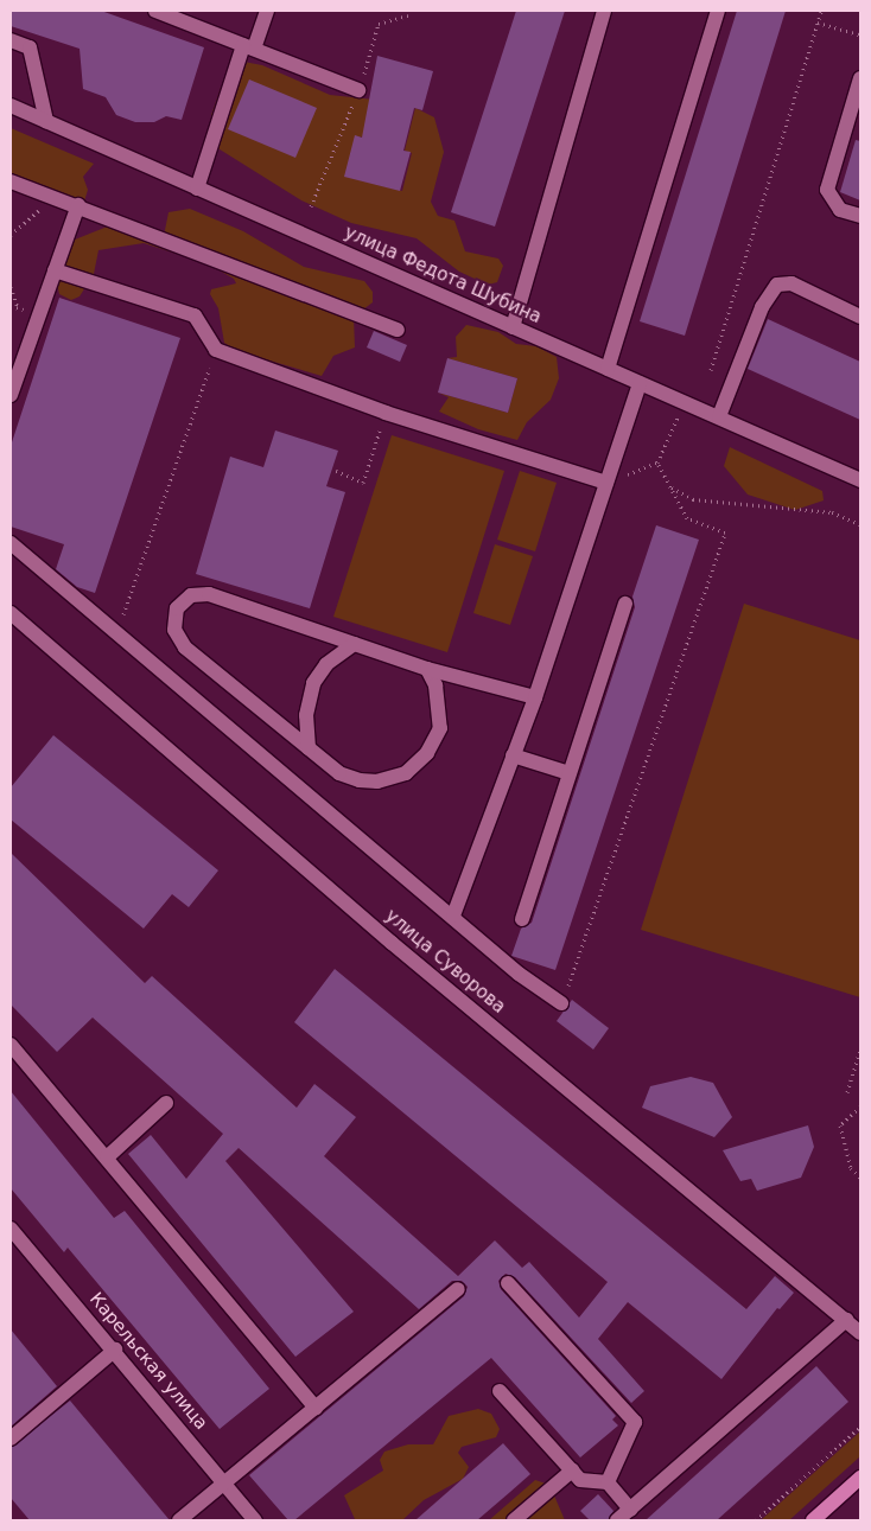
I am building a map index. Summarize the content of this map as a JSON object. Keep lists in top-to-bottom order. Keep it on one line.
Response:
{"streets":{"street":["улица Федота Шубина","улица Суворова","Карельская улица"]}}
